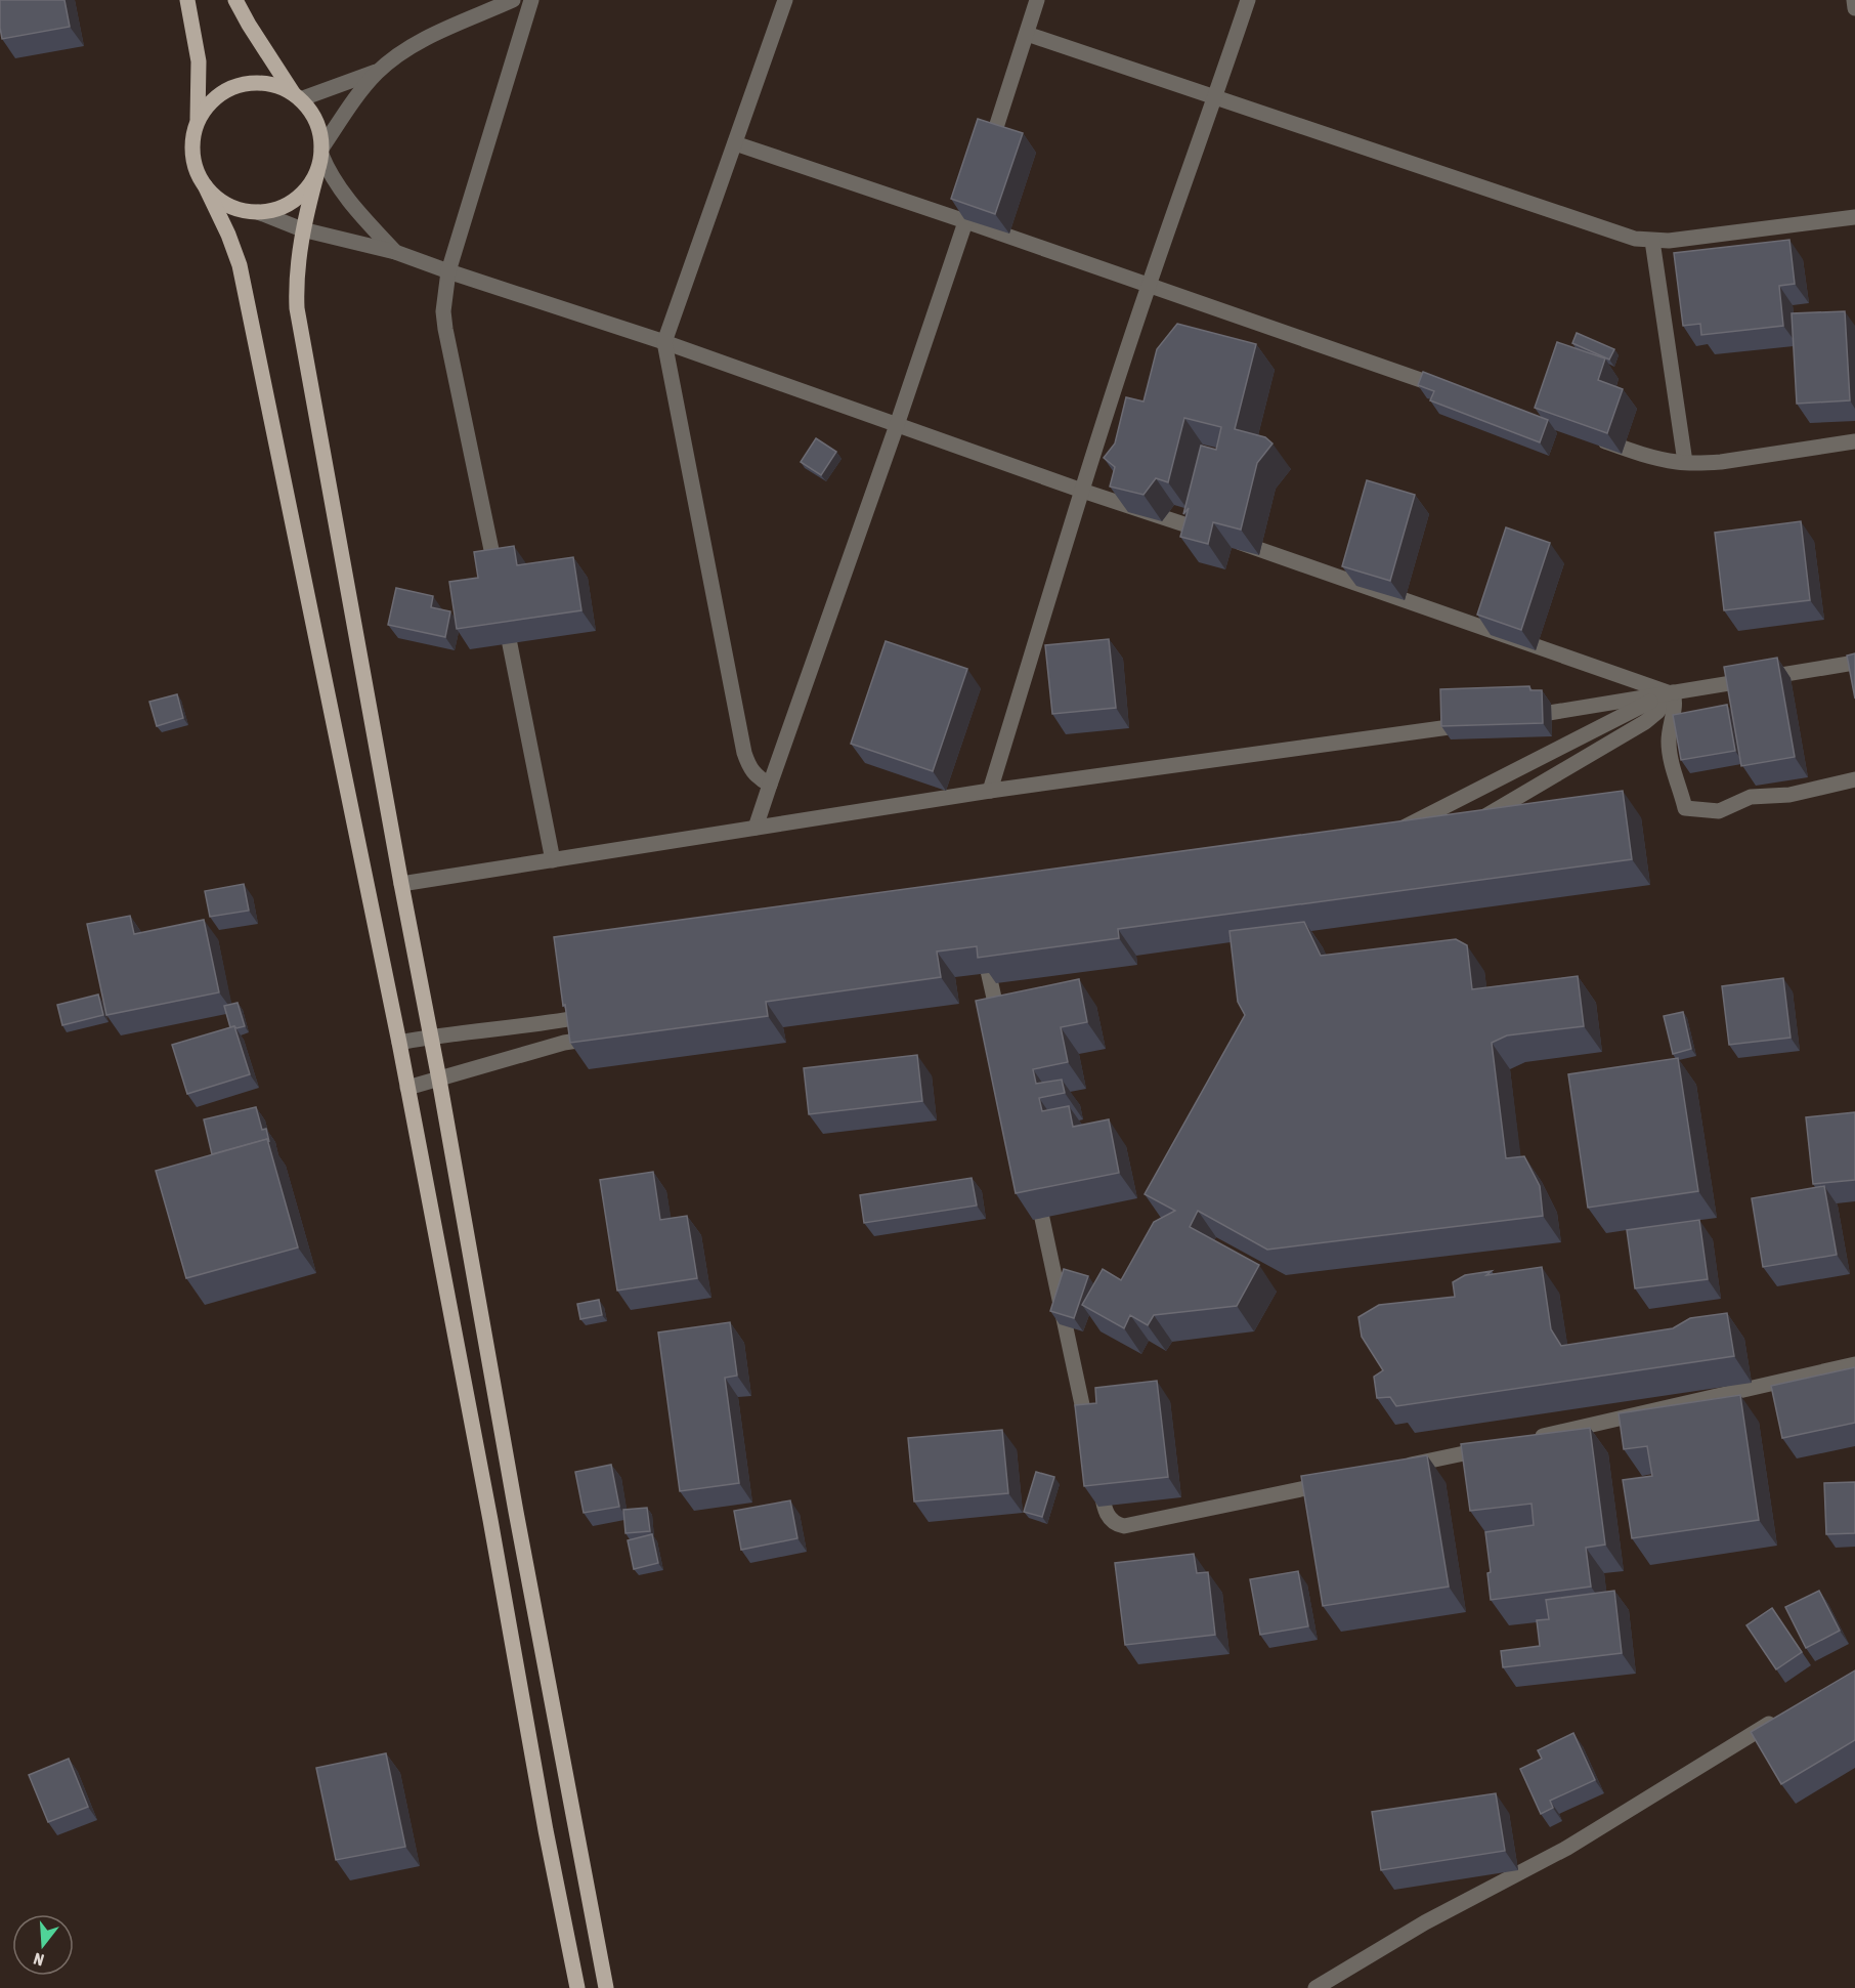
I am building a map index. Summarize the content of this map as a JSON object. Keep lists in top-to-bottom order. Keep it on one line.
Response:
{"north":"bottom"}
